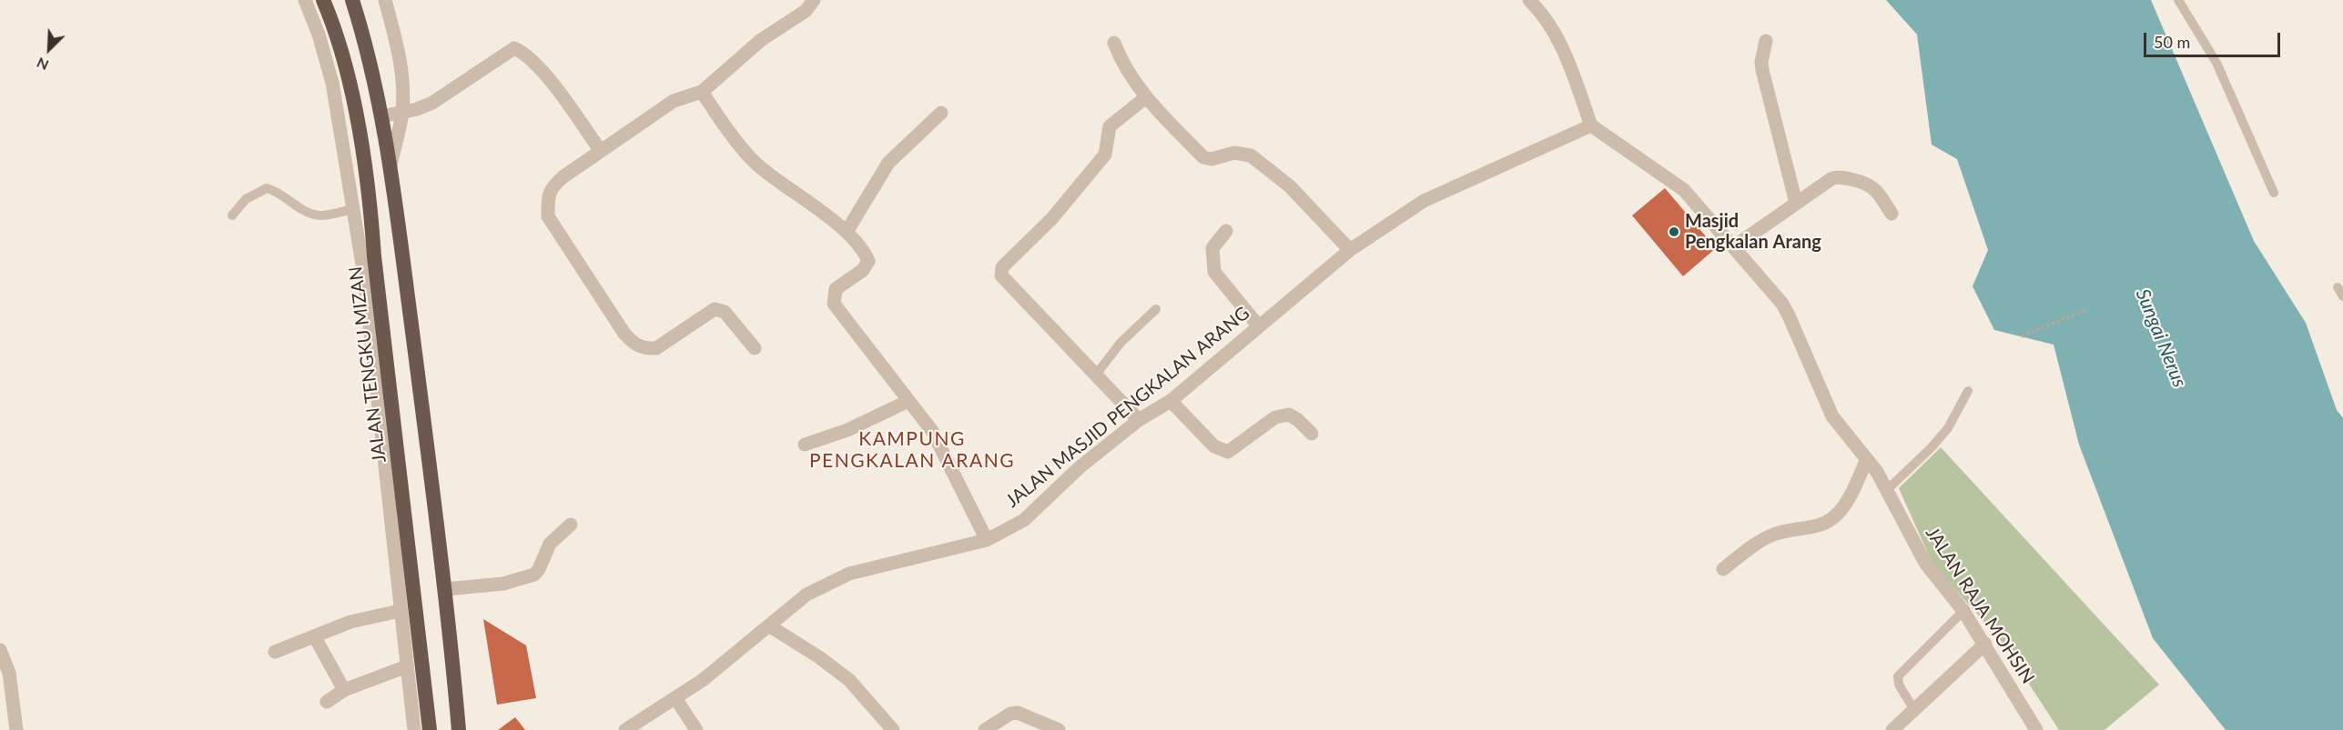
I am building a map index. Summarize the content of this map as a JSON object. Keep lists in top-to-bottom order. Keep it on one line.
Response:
{"streets":{"highway":["JALAN TENGKU MIZAN"],"street":["JALAN MASJID PENGKALAN ARANG","JALAN RAJA MOHSIN"]},"crossings":[["JALAN MASJID PENGKALAN ARANG","JALAN RAJA MOHSIN"]],"districts":["KAMPUNG PENGKALAN ARANG"],"water":["Sungai Nerus"],"places":["Masjid Pengkalan Arang"],"scale_bar":"50 m","north":"bottom left"}
